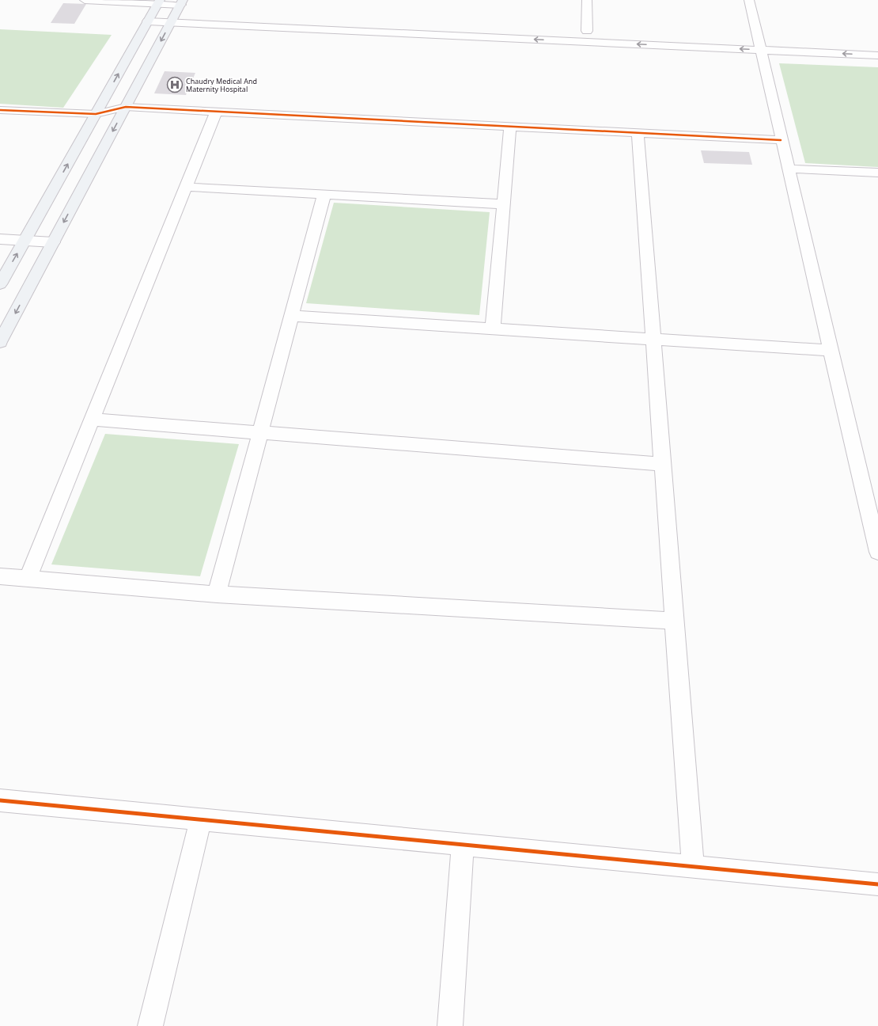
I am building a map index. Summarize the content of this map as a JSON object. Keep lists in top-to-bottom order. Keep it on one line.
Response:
{"places":{"hospital":["Chaudry Medical And Maternity Hospital"]}}
